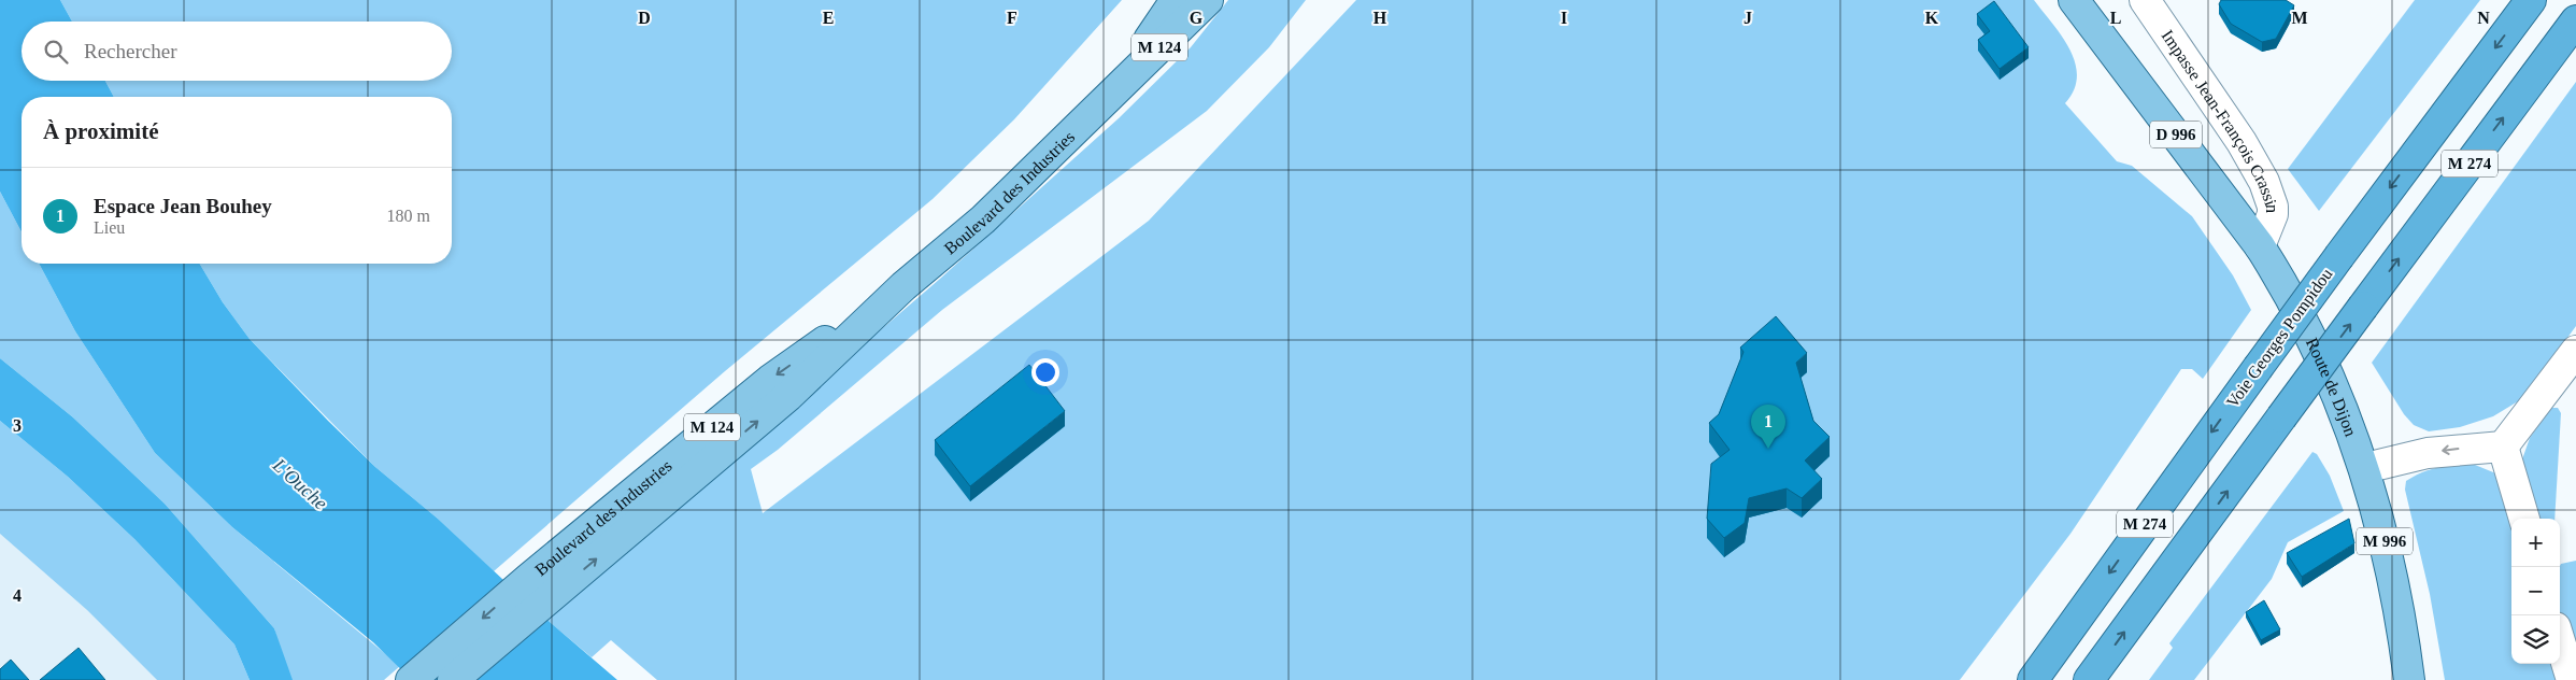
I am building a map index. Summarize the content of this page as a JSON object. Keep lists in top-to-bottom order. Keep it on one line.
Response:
{"streets":{"highway":["M 274","Voie Georges Pompidou"],"main road":["M 124","D 996","Boulevard des Industries","Route de Dijon","M 996"],"street":["Impasse Jean-François Crassin"]},"crossings":[["Impasse Jean-François Crassin","Route de Dijon"]],"water":["L'Ouche"],"page":{"search":"Rechercher","heading":"À proximité","list":[{"mark":"1","name":"Espace Jean Bouhey","note":"Lieu","value":"180 m"}],"pins":"1","map_buttons":["+","−"]},"grid":{"columns":["D","E","F","G","H","I","J","K","L","M","N"],"rows":["3","4"]}}
